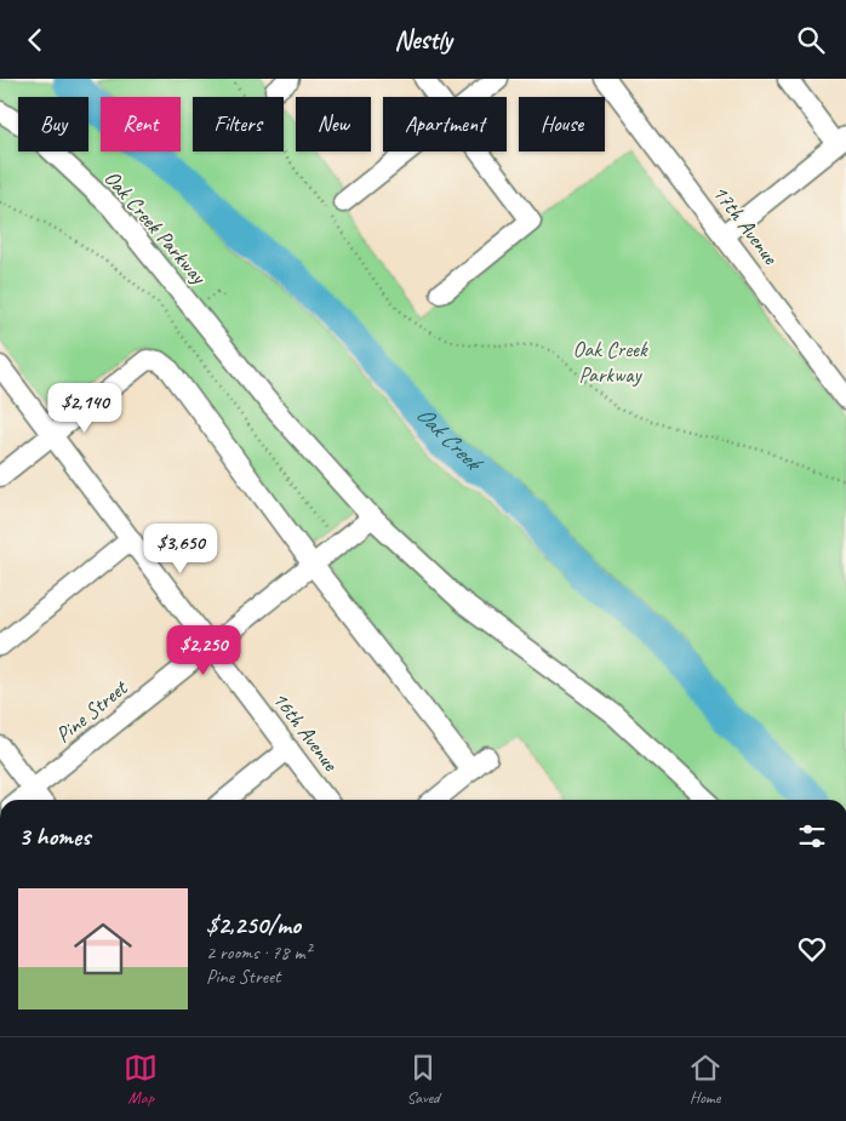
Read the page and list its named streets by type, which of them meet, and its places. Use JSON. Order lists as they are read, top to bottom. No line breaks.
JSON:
{"streets":{"street":["17th Avenue","Oak Creek Parkway","Pine Street","16th Avenue"]},"crossings":[["Oak Creek Parkway","Pine Street"],["Pine Street","16th Avenue"]],"water":["Oak Creek"],"parks":["Oak Creek Parkway"],"page":{"header":"Nestly","chip":["Buy","Rent","Filters","New","Apartment","House"],"price":["$2,140","$3,650","$2,250"],"heading":"3 homes","list":[{"name":"$2,250/mo","note":"2 rooms · 78 m² · Pine Street"}],"tabs":["Map","Saved","Home"]}}
